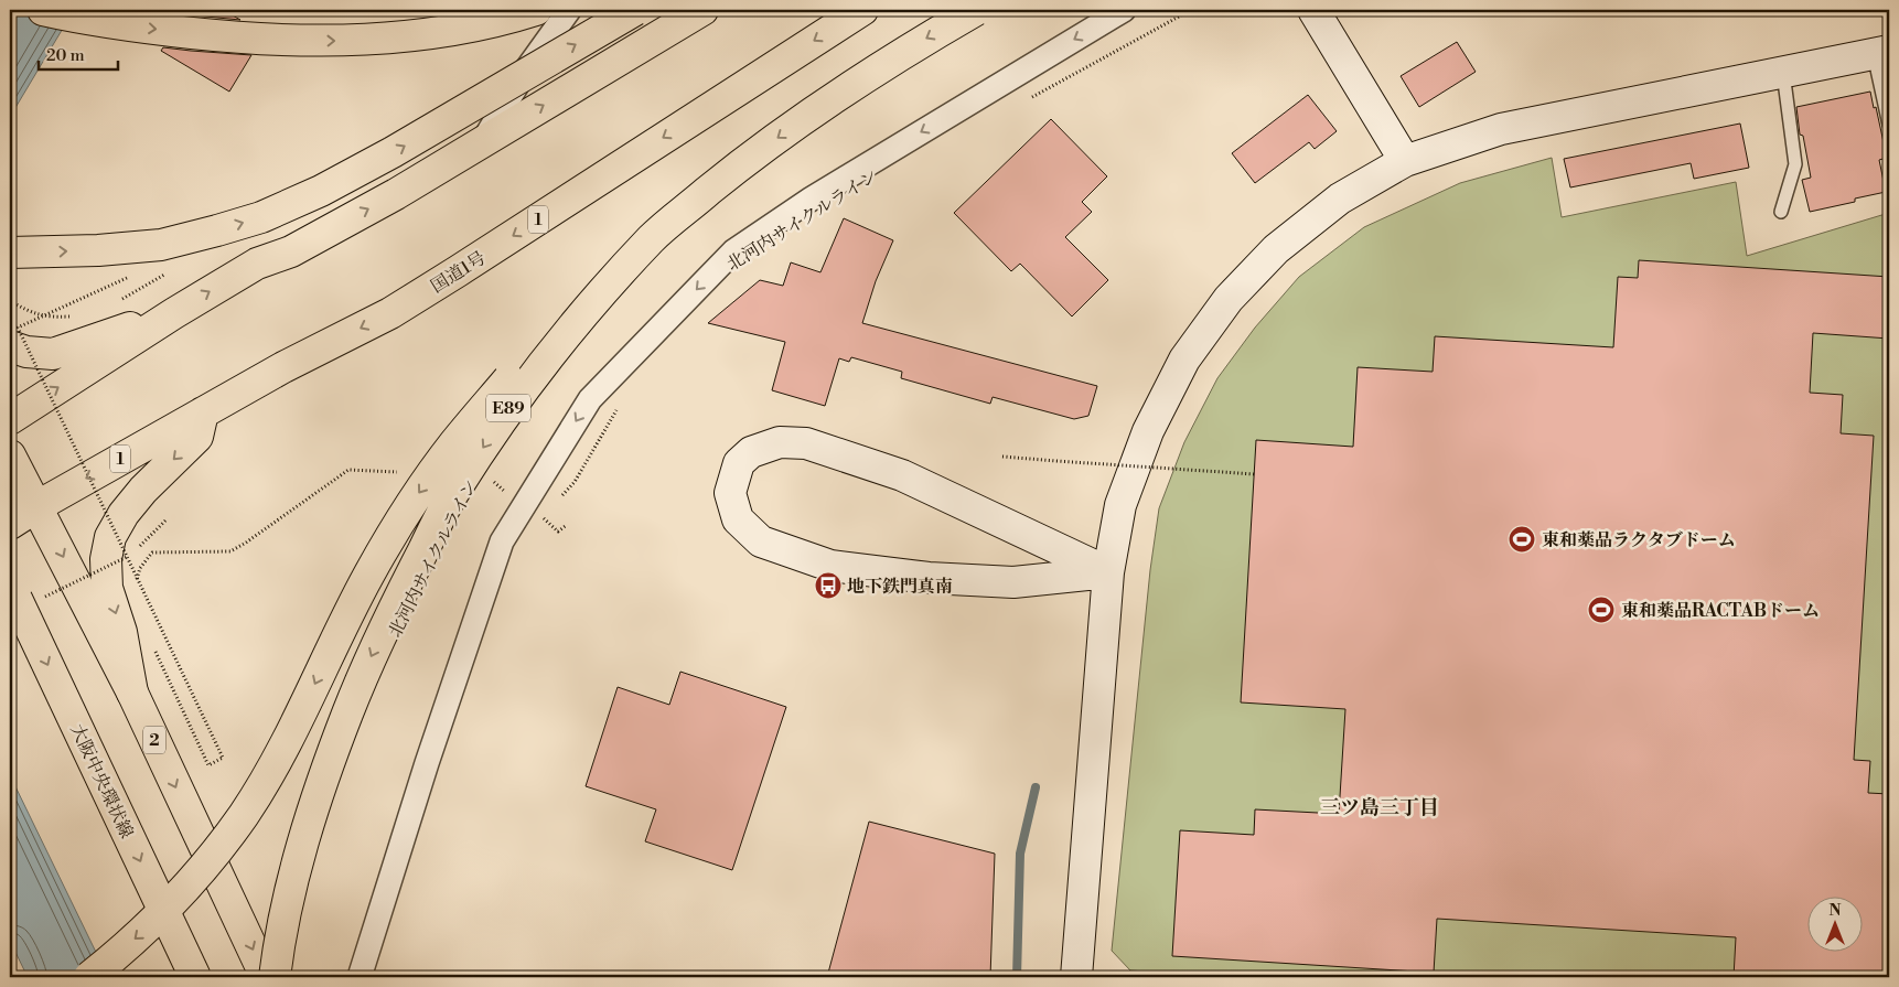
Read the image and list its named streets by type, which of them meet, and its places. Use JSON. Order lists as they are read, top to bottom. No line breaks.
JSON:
{"streets":{"main road":["1","国道1号","E89","2","大阪中央環状線"],"path":["北河内サイクルライン"]},"crossings":[["国道1号","2"]],"districts":["三ツ島三丁目"],"places":{"sports":["東和薬品ラクタブドーム","東和薬品RACTABドーム"],"bus stop":["地下鉄門真南"]},"scale_bar":"20 m","north":"top"}
